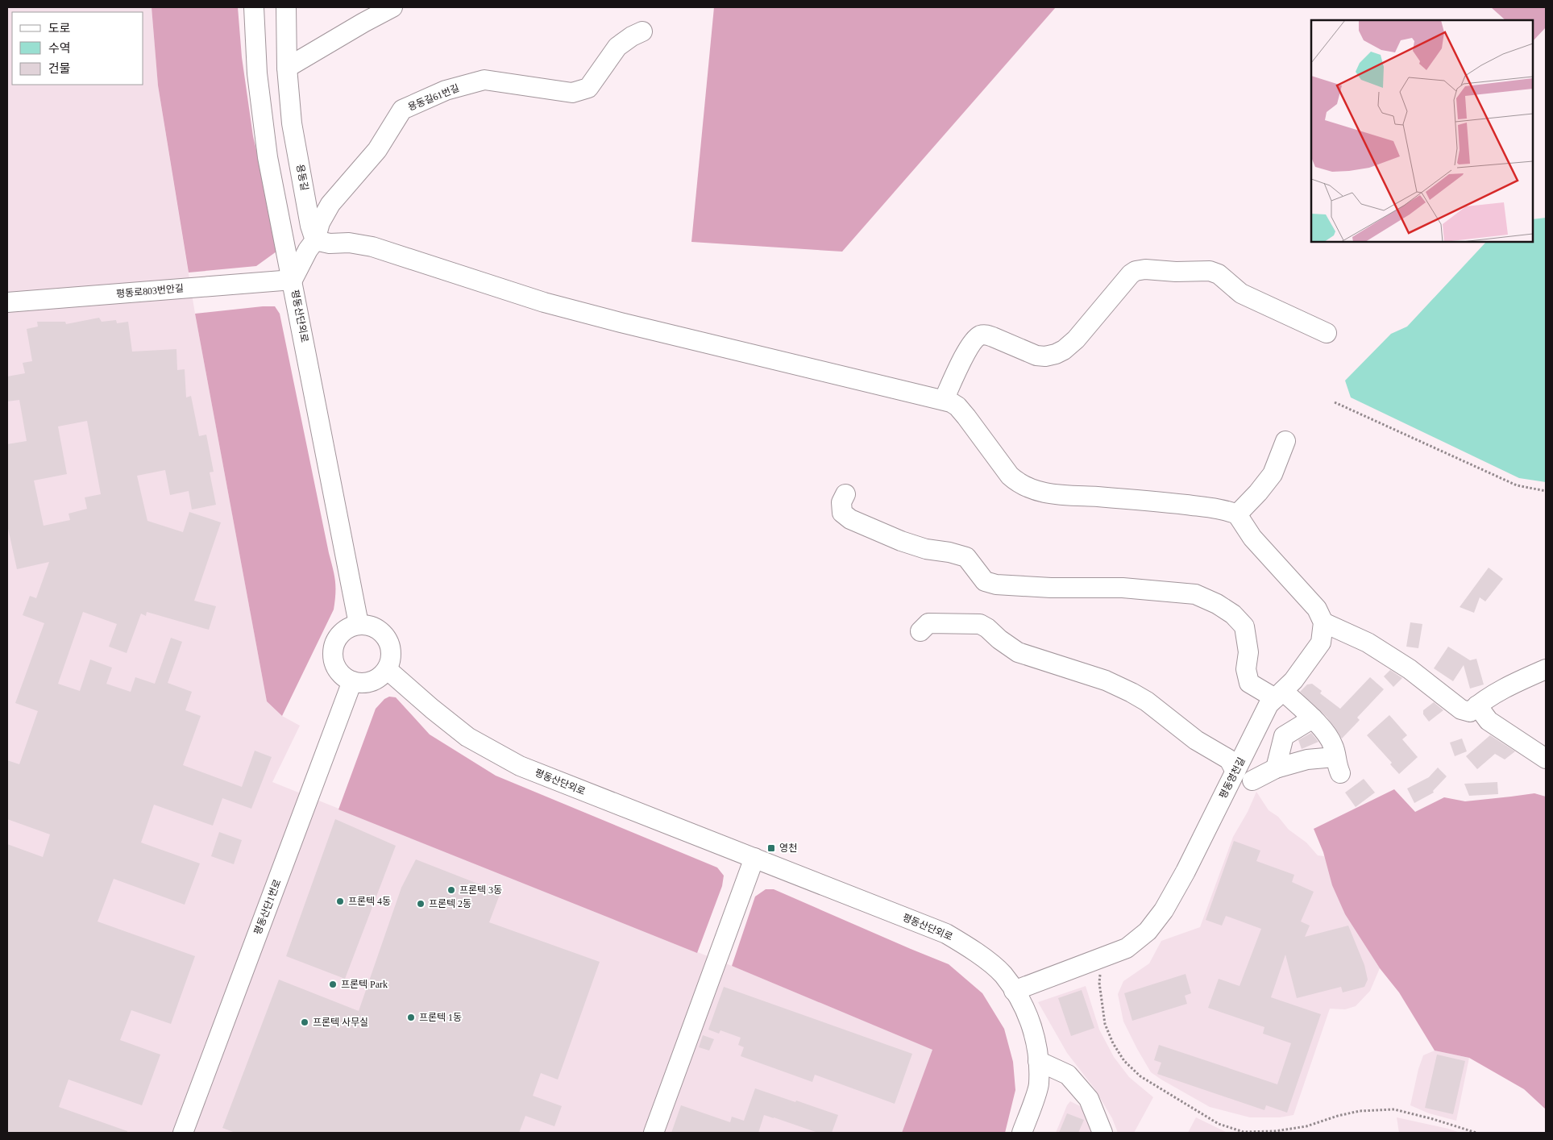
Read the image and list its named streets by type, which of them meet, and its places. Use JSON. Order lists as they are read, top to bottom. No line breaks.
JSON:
{"streets":{"street":["용동길61번길","용동길","평동로803번안길","평동산단외로","평동영천길","평동산단1번로"]},"crossings":[["용동길61번길","용동길"],["평동로803번안길","평동산단외로"],["평동산단외로","평동영천길"],["평동산단외로","평동산단1번로"]],"places":{"transit":["영천"],"other":["프론텍 3동","프론텍 4동","프론텍 2동","프론텍 Park","프론텍 1동","프론텍 사무실"]},"legend":["도로","수역","건물"]}
